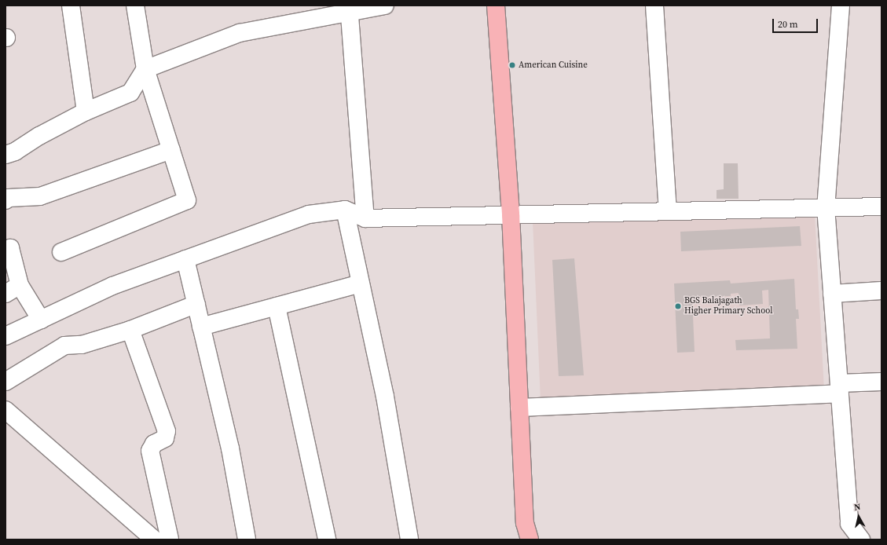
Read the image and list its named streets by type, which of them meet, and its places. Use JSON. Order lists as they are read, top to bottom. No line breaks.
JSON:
{"places":["American Cuisine","BGS Balajagath Higher Primary School"],"scale_bar":"20 m","north":"top"}
